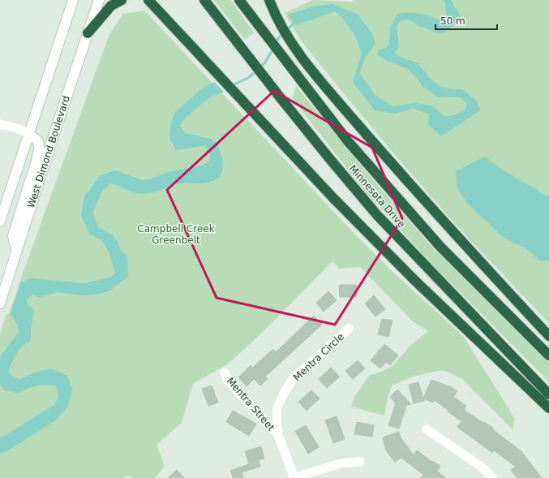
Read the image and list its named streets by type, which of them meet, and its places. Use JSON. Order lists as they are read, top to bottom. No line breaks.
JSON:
{"streets":{"highway":["Minnesota Drive"],"main road":["West Dimond Boulevard"],"street":["Mentra Circle","Mentra Street"]},"crossings":[["Mentra Circle","Mentra Street"]],"parks":["Campbell Creek Greenbelt"],"scale_bar":"50 m"}
